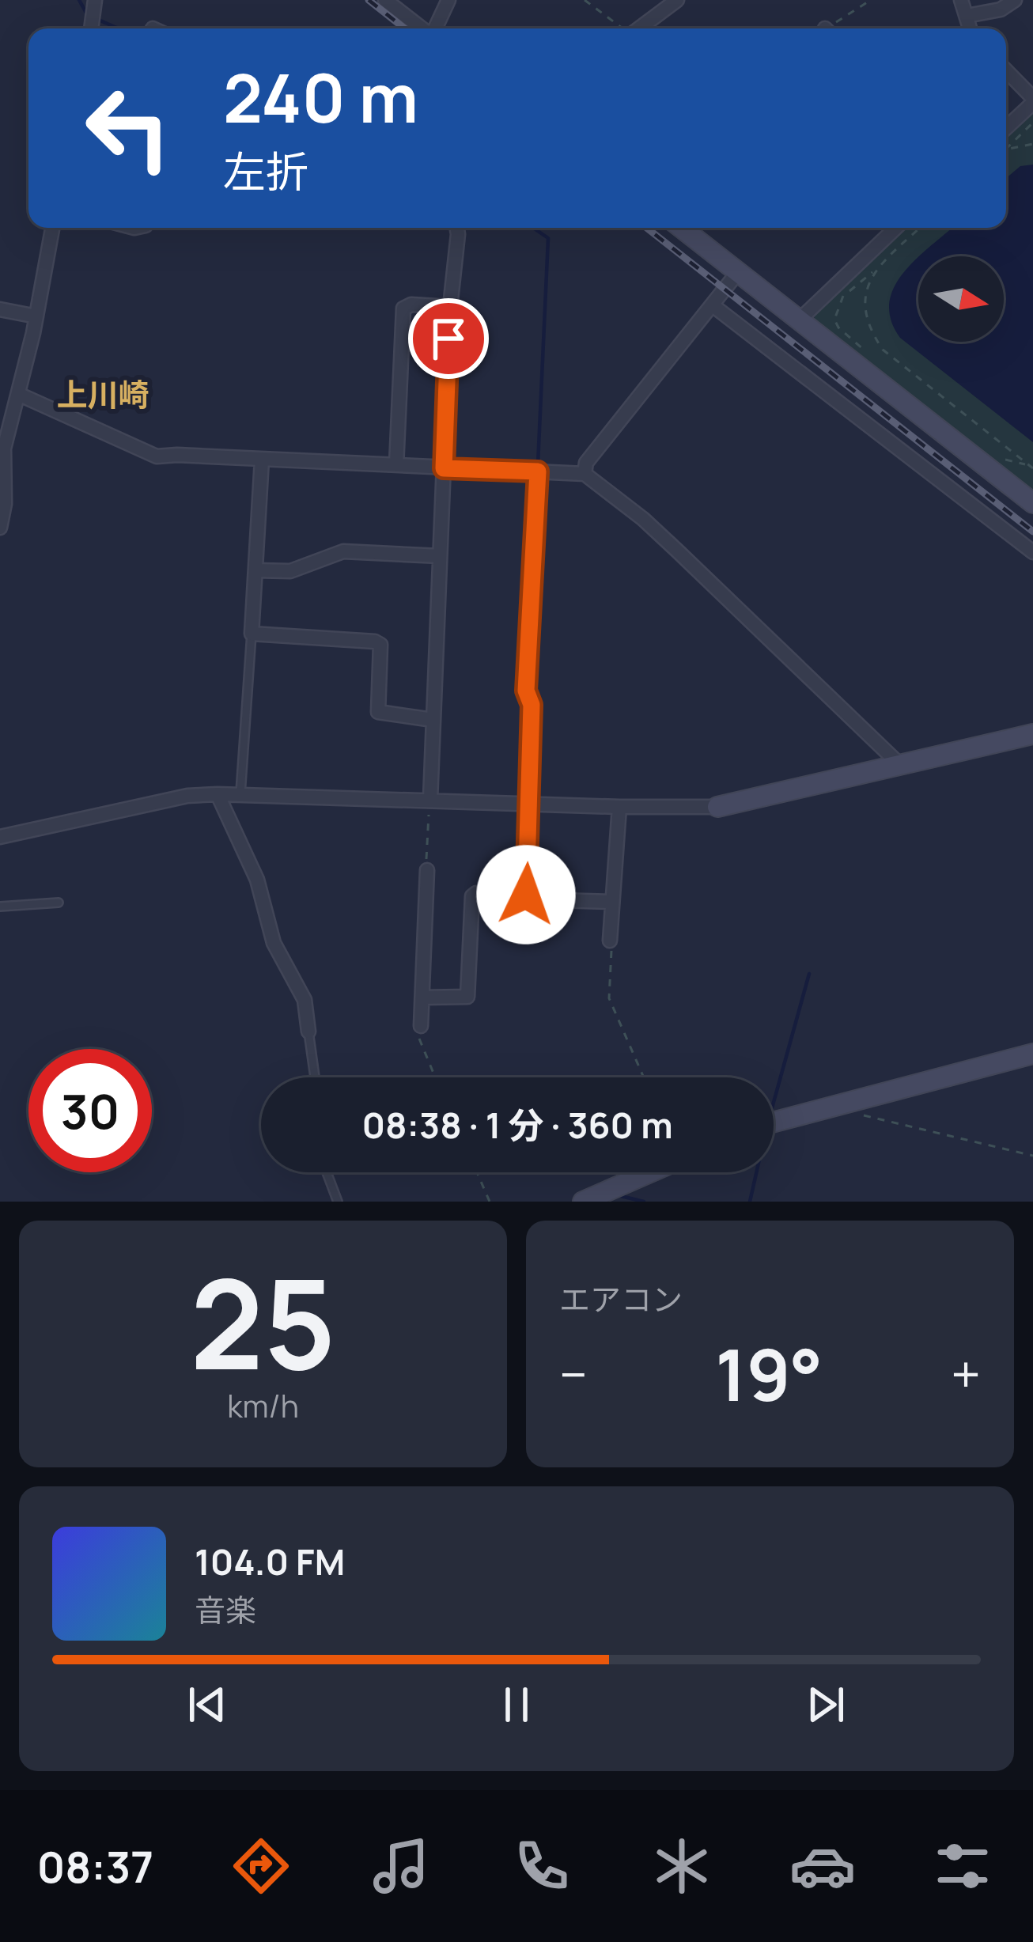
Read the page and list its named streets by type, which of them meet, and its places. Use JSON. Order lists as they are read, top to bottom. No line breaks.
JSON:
{"districts":["上川崎"],"north":"right","page":{"turn":["240 m","左折"],"limit":"30","trip":"08:38 · 1 分 · 360 m","tile":[["25","km/h"],"エアコン"],"heat":["−","19°","+"],"song":["104.0 FM","音楽"],"tabs":"08:37"}}
